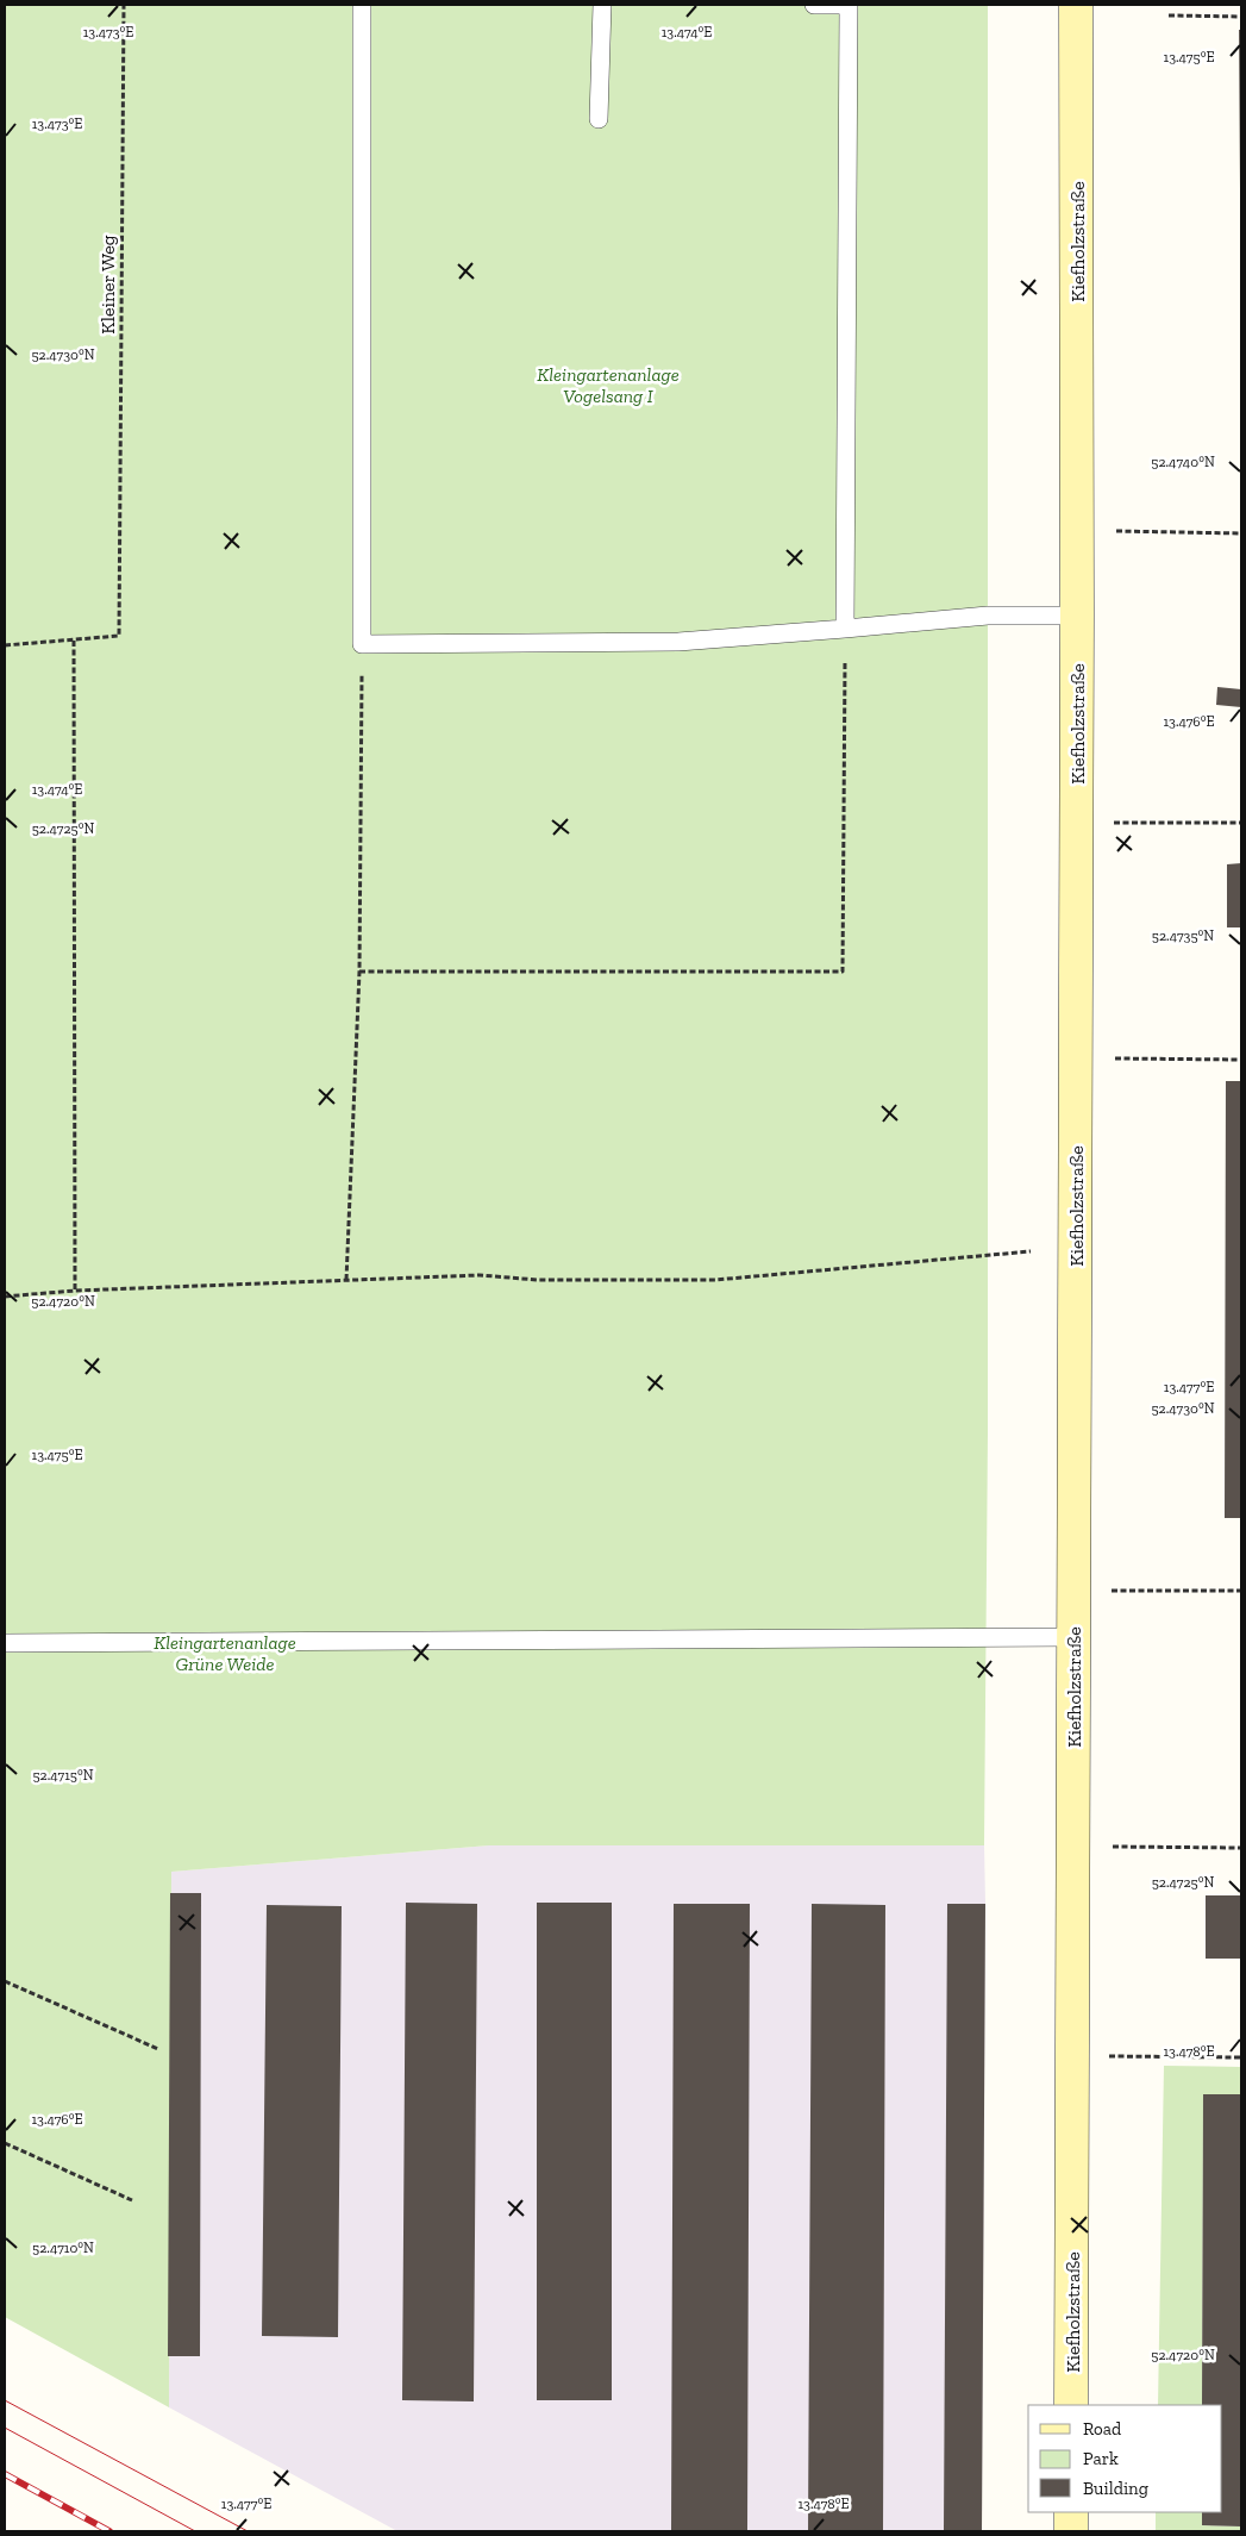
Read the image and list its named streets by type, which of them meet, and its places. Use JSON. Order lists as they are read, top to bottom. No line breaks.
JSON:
{"streets":{"street":["Kiefholzstraße"],"path":["Kleiner Weg"]},"parks":["Kleingartenanlage Vogelsang I","Kleingartenanlage Grüne Weide"],"legend":["Road","Park","Building"],"coordinates":["13.473°E","13.474°E","13.475°E","52.4730°N","52.4740°N","13.476°E","52.4725°N","52.4735°N","52.4720°N","13.477°E","52.4715°N","13.478°E","52.4710°N"]}
